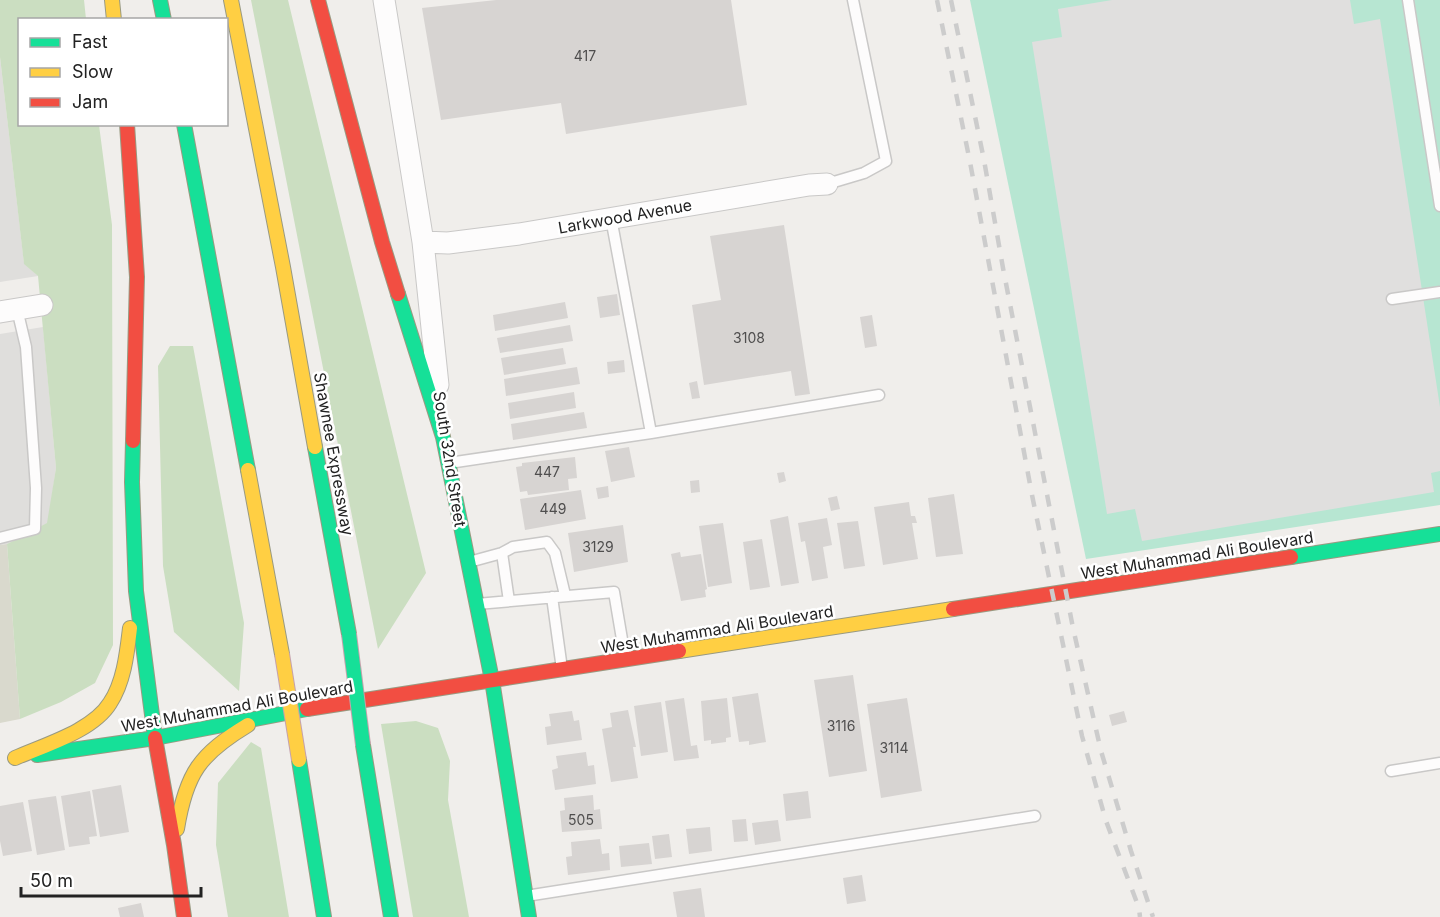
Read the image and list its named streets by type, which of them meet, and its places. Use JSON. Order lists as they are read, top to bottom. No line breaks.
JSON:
{"streets":{"main road":["Shawnee Expressway","South 32nd Street","West Muhammad Ali Boulevard"],"street":["Larkwood Avenue"]},"crossings":[["Larkwood Avenue","South 32nd Street"],["South 32nd Street","West Muhammad Ali Boulevard"]],"house_numbers":["417","3108","447","449","3129","3116","3114","505"],"legend":["Fast","Slow","Jam"],"scale_bar":"50 m"}
